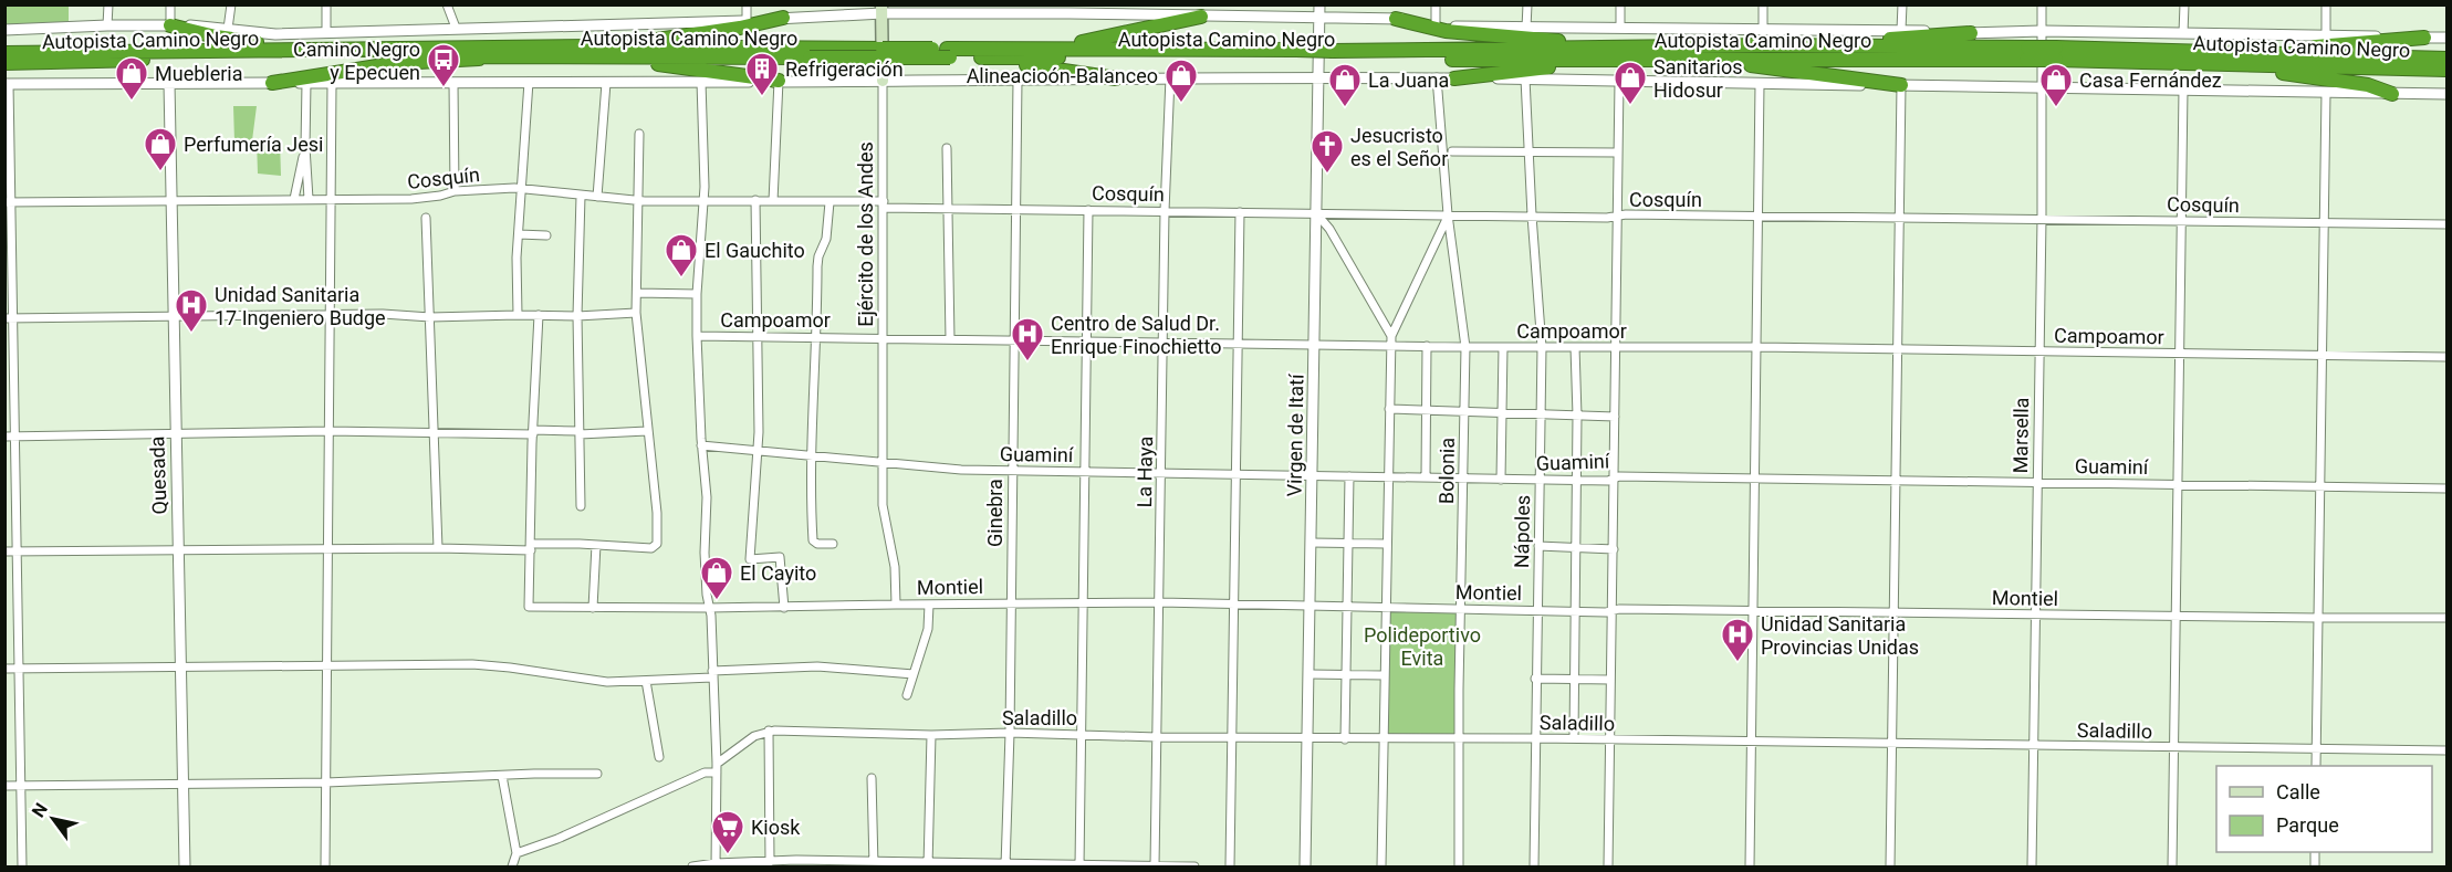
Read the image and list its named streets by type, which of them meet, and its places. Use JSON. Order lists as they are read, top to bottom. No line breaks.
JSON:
{"streets":{"highway":["Autopista Camino Negro"],"main road":["Ejército de los Andes"],"street":["Cosquín","Campoamor","Virgen de Itatí","Marsella","Guaminí","Bolonia","La Haya","Quesada","Ginebra","Nápoles","Montiel","Saladillo"]},"crossings":[["Cosquín","Ejército de los Andes"],["Cosquín","Virgen de Itatí"],["Cosquín","Marsella"],["Cosquín","Bolonia"],["Cosquín","La Haya"],["Cosquín","Quesada"],["Cosquín","Ginebra"],["Cosquín","Nápoles"],["Ejército de los Andes","Campoamor"],["Ejército de los Andes","Guaminí"],["Ejército de los Andes","Montiel"],["Campoamor","Virgen de Itatí"],["Campoamor","Marsella"],["Campoamor","Bolonia"],["Campoamor","La Haya"],["Campoamor","Ginebra"],["Campoamor","Nápoles"],["Virgen de Itatí","Guaminí"],["Virgen de Itatí","Montiel"],["Virgen de Itatí","Saladillo"],["Marsella","Guaminí"],["Marsella","Montiel"],["Marsella","Saladillo"],["Guaminí","Bolonia"],["Guaminí","La Haya"],["Guaminí","Ginebra"],["Guaminí","Nápoles"],["Bolonia","Montiel"],["Bolonia","Saladillo"],["La Haya","Montiel"],["La Haya","Saladillo"],["Ginebra","Montiel"],["Ginebra","Saladillo"],["Nápoles","Montiel"],["Nápoles","Saladillo"]],"parks":["Polideportivo Evita"],"places":{"bus stop":["Camino Negro y Epecuen"],"building":["Refrigeración"],"shop":["Muebleria","Alineacioón-Balanceo","Sanitarios Hidosur","La Juana","Casa Fernández","Perfumería Jesi","El Gauchito","El Cayito"],"church":["Jesucristo es el Señor"],"hospital":["Unidad Sanitaria 17 Ingeniero Budge","Centro de Salud Dr. Enrique Finochietto","Unidad Sanitaria Provincias Unidas"],"supermarket":["Kiosk"]},"legend":["Calle","Parque"],"north":"top left"}
